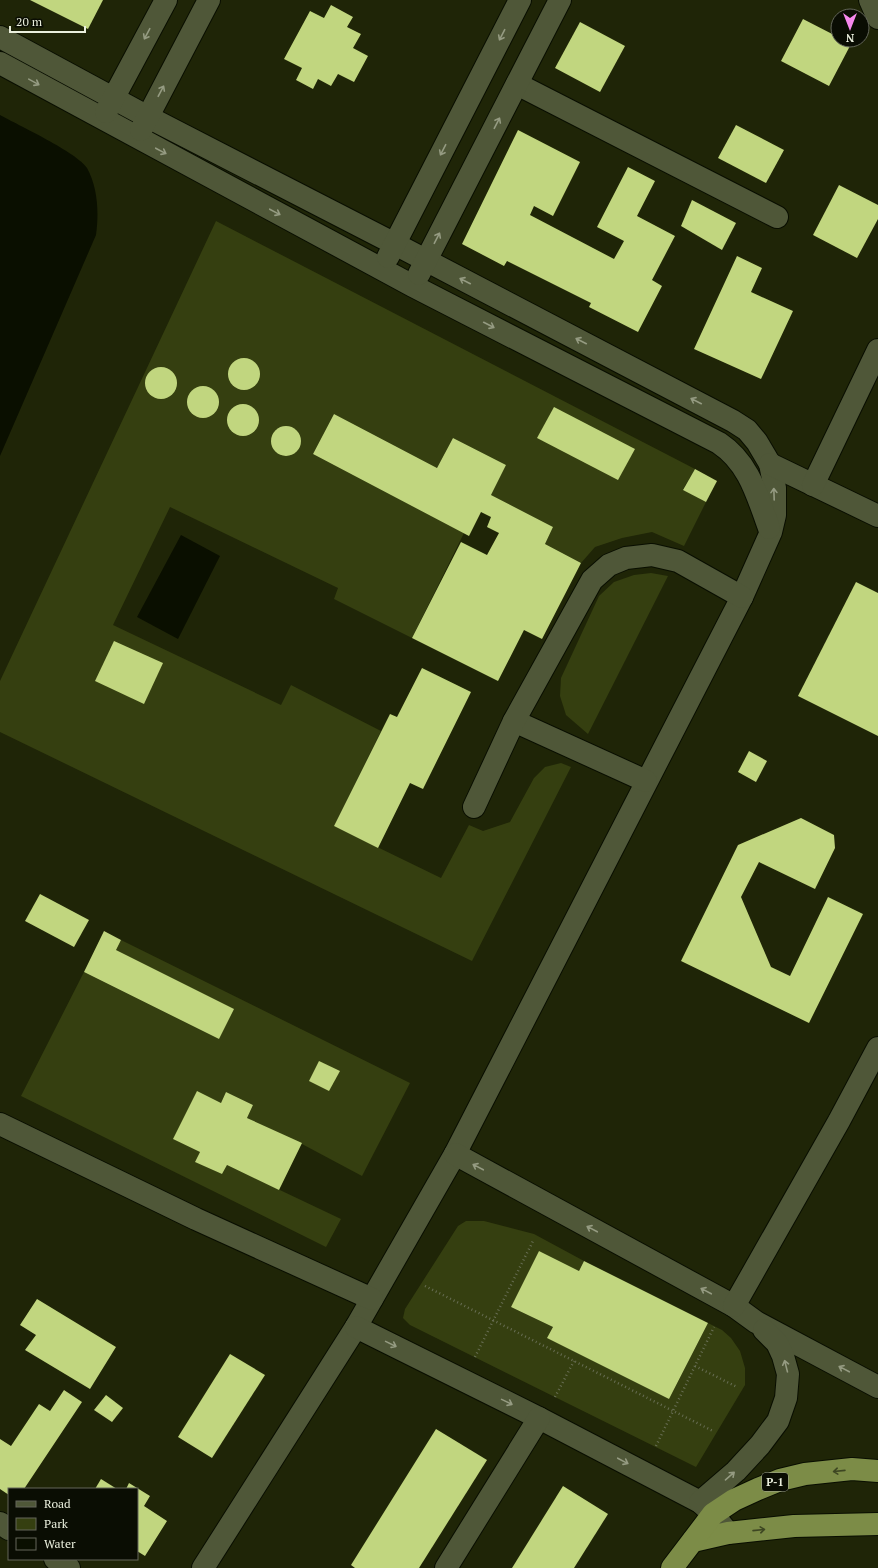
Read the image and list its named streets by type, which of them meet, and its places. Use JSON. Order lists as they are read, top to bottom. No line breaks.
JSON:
{"streets":{"highway":["P-1"]},"legend":["Road","Park","Water"],"scale_bar":"20 m","north":"bottom"}
